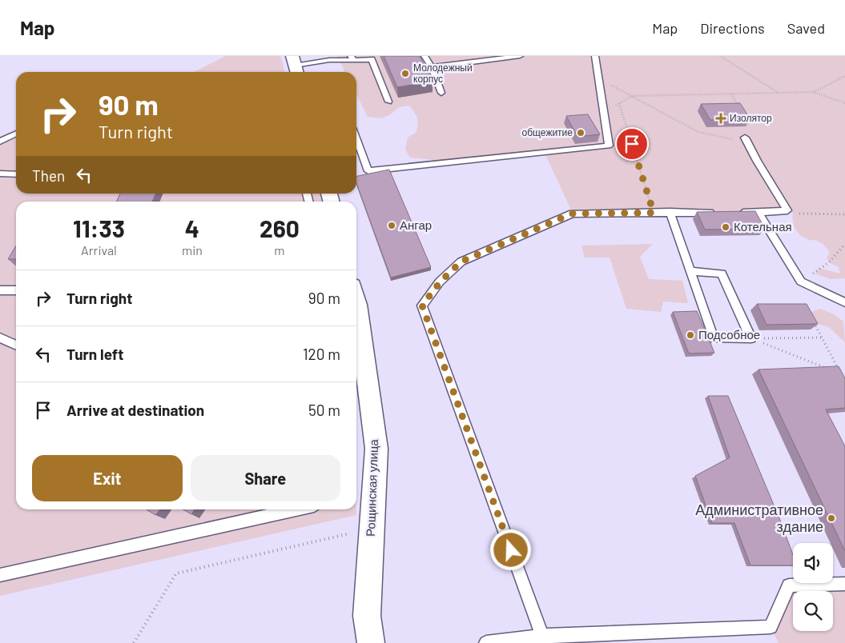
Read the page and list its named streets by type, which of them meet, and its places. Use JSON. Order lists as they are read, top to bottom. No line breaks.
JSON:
{"streets":{"street":["Рощинская улица"]},"places":{"other":["Молодежный корпус","общежитие","Ангар","Котельная","Подсобное","Административное здание"],"health":["Изолятор"]},"page":{"header":"Map","nav":["Map","Directions","Saved"],"turn":["90 m","Turn right"],"then":"Then","eta":["11:33","Arrival","4","min","260","m"],"list":[{"name":"Turn right","value":"90 m"},{"name":"Turn left","value":"120 m"},{"name":"Arrive at destination","value":"50 m"}],"buttons":["Exit","Share"]}}
